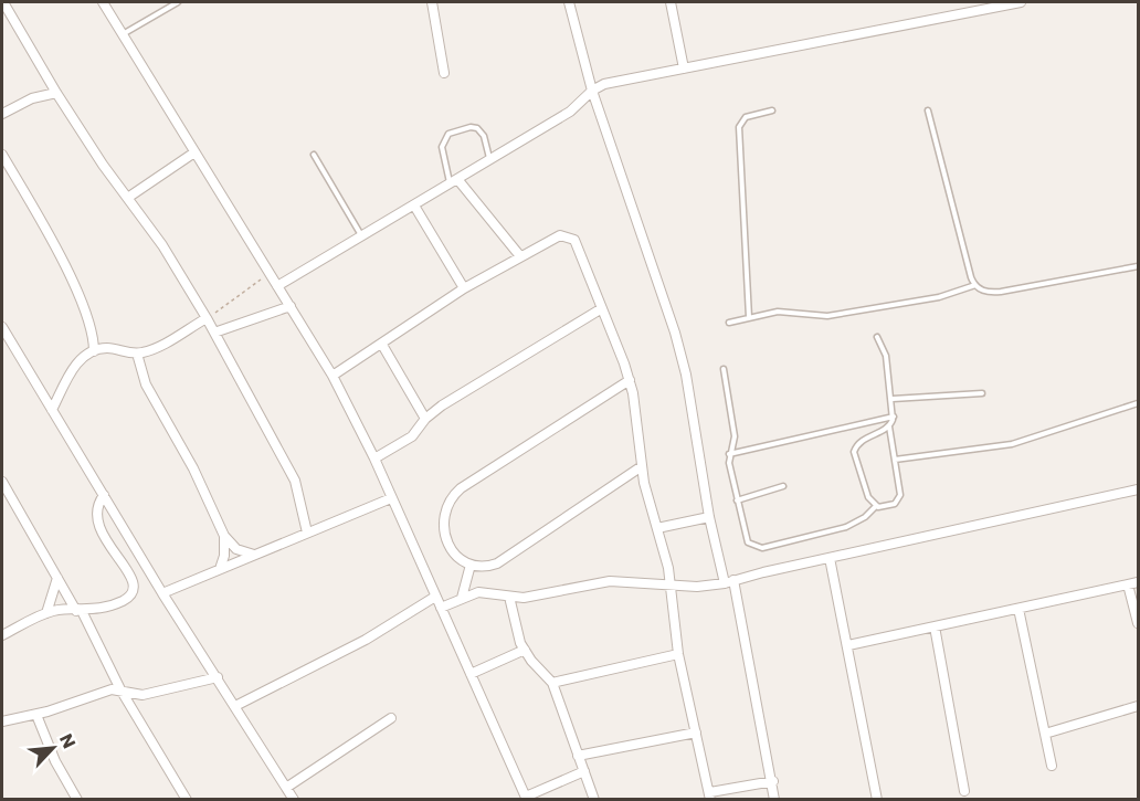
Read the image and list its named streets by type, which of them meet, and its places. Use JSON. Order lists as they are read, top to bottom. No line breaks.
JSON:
{"north":"top right"}
